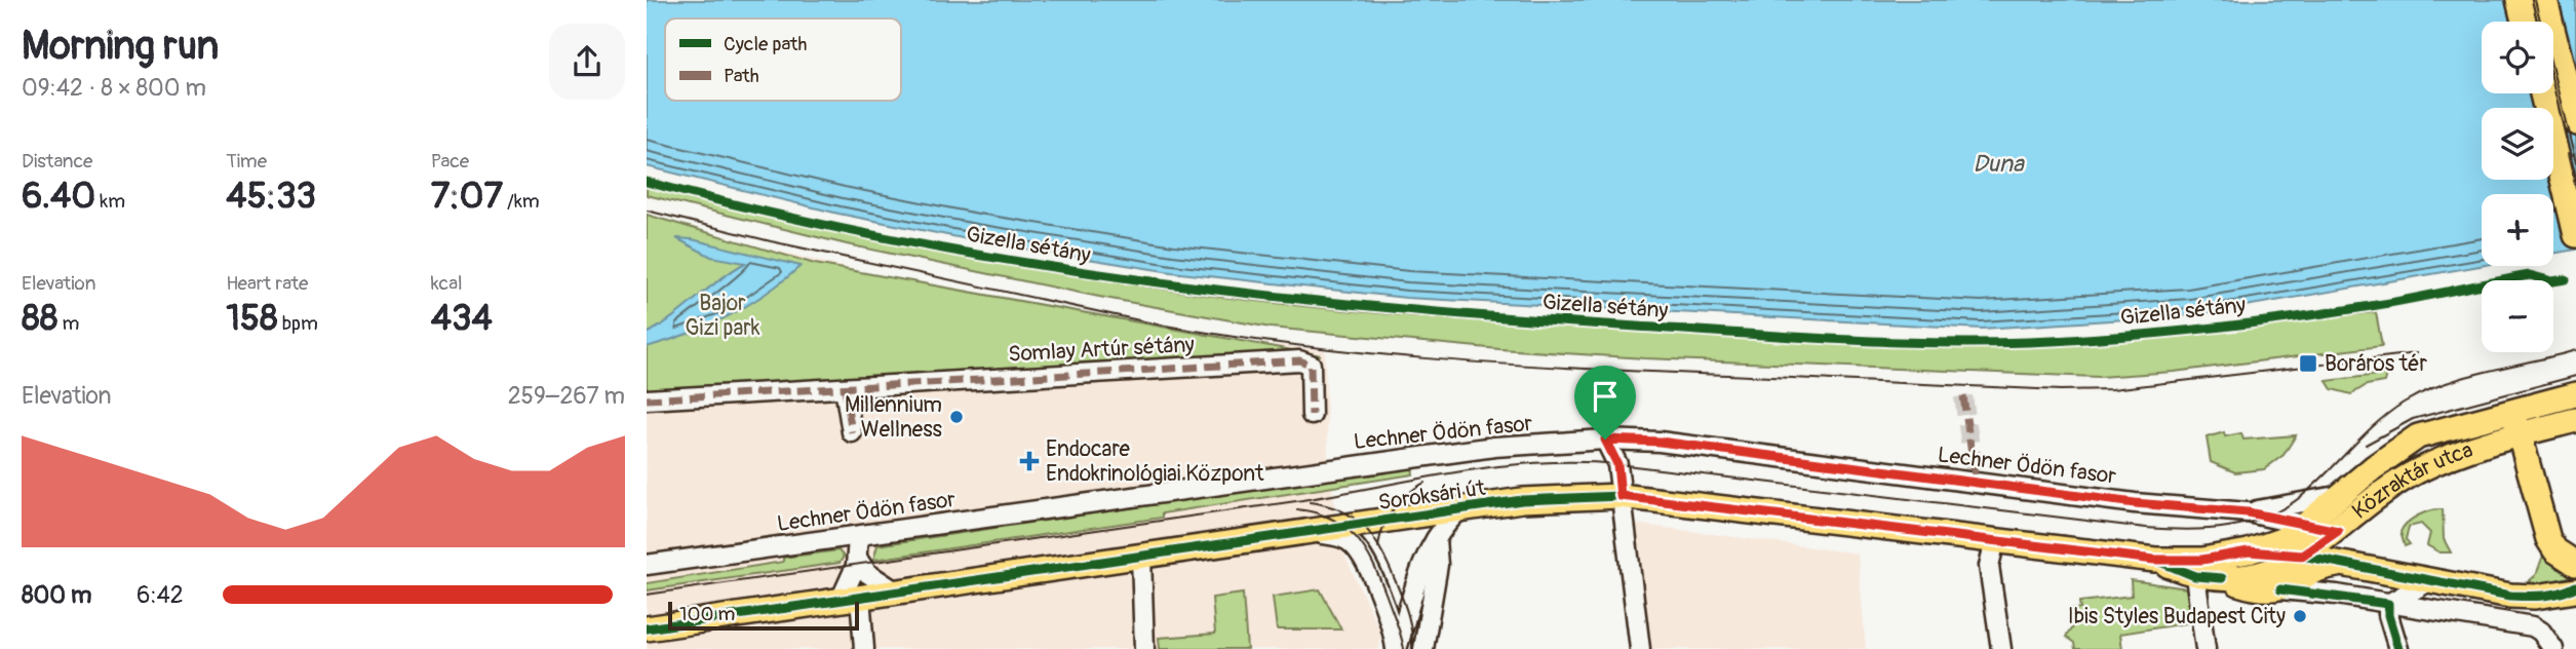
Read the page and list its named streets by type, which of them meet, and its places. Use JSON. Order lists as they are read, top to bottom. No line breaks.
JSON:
{"streets":{"main road":["Közraktár utca","Soroksári út"],"street":["Somlay Artúr sétány","Lechner Ödön fasor"],"cycle path":["Gizella sétány"]},"crossings":[["Lechner Ödön fasor","Közraktár utca"],["Közraktár utca","Soroksári út"]],"water":["Duna"],"parks":["Bajor Gizi park"],"places":{"transit":["Boráros tér"],"other":["Millennium Wellness","Ibis Styles Budapest City"],"health":["Endocare Endokrinológiai Központ"]},"legend":["Cycle path","Path"],"scale_bar":"100 m","page":{"heading":["Morning run","09:42 · 8 × 800 m"],"map_buttons":["+","−"],"stats":[["Distance","6.40 km"],["Time","45:33"],["Pace","7:07 /km"],["Elevation","88 m"],["Heart rate","158 bpm"],["kcal","434"]],"chart":["Elevation","259–267 m"],"list":[{"name":"800 m","note":"6:42"}],"scale":"100 m"}}
